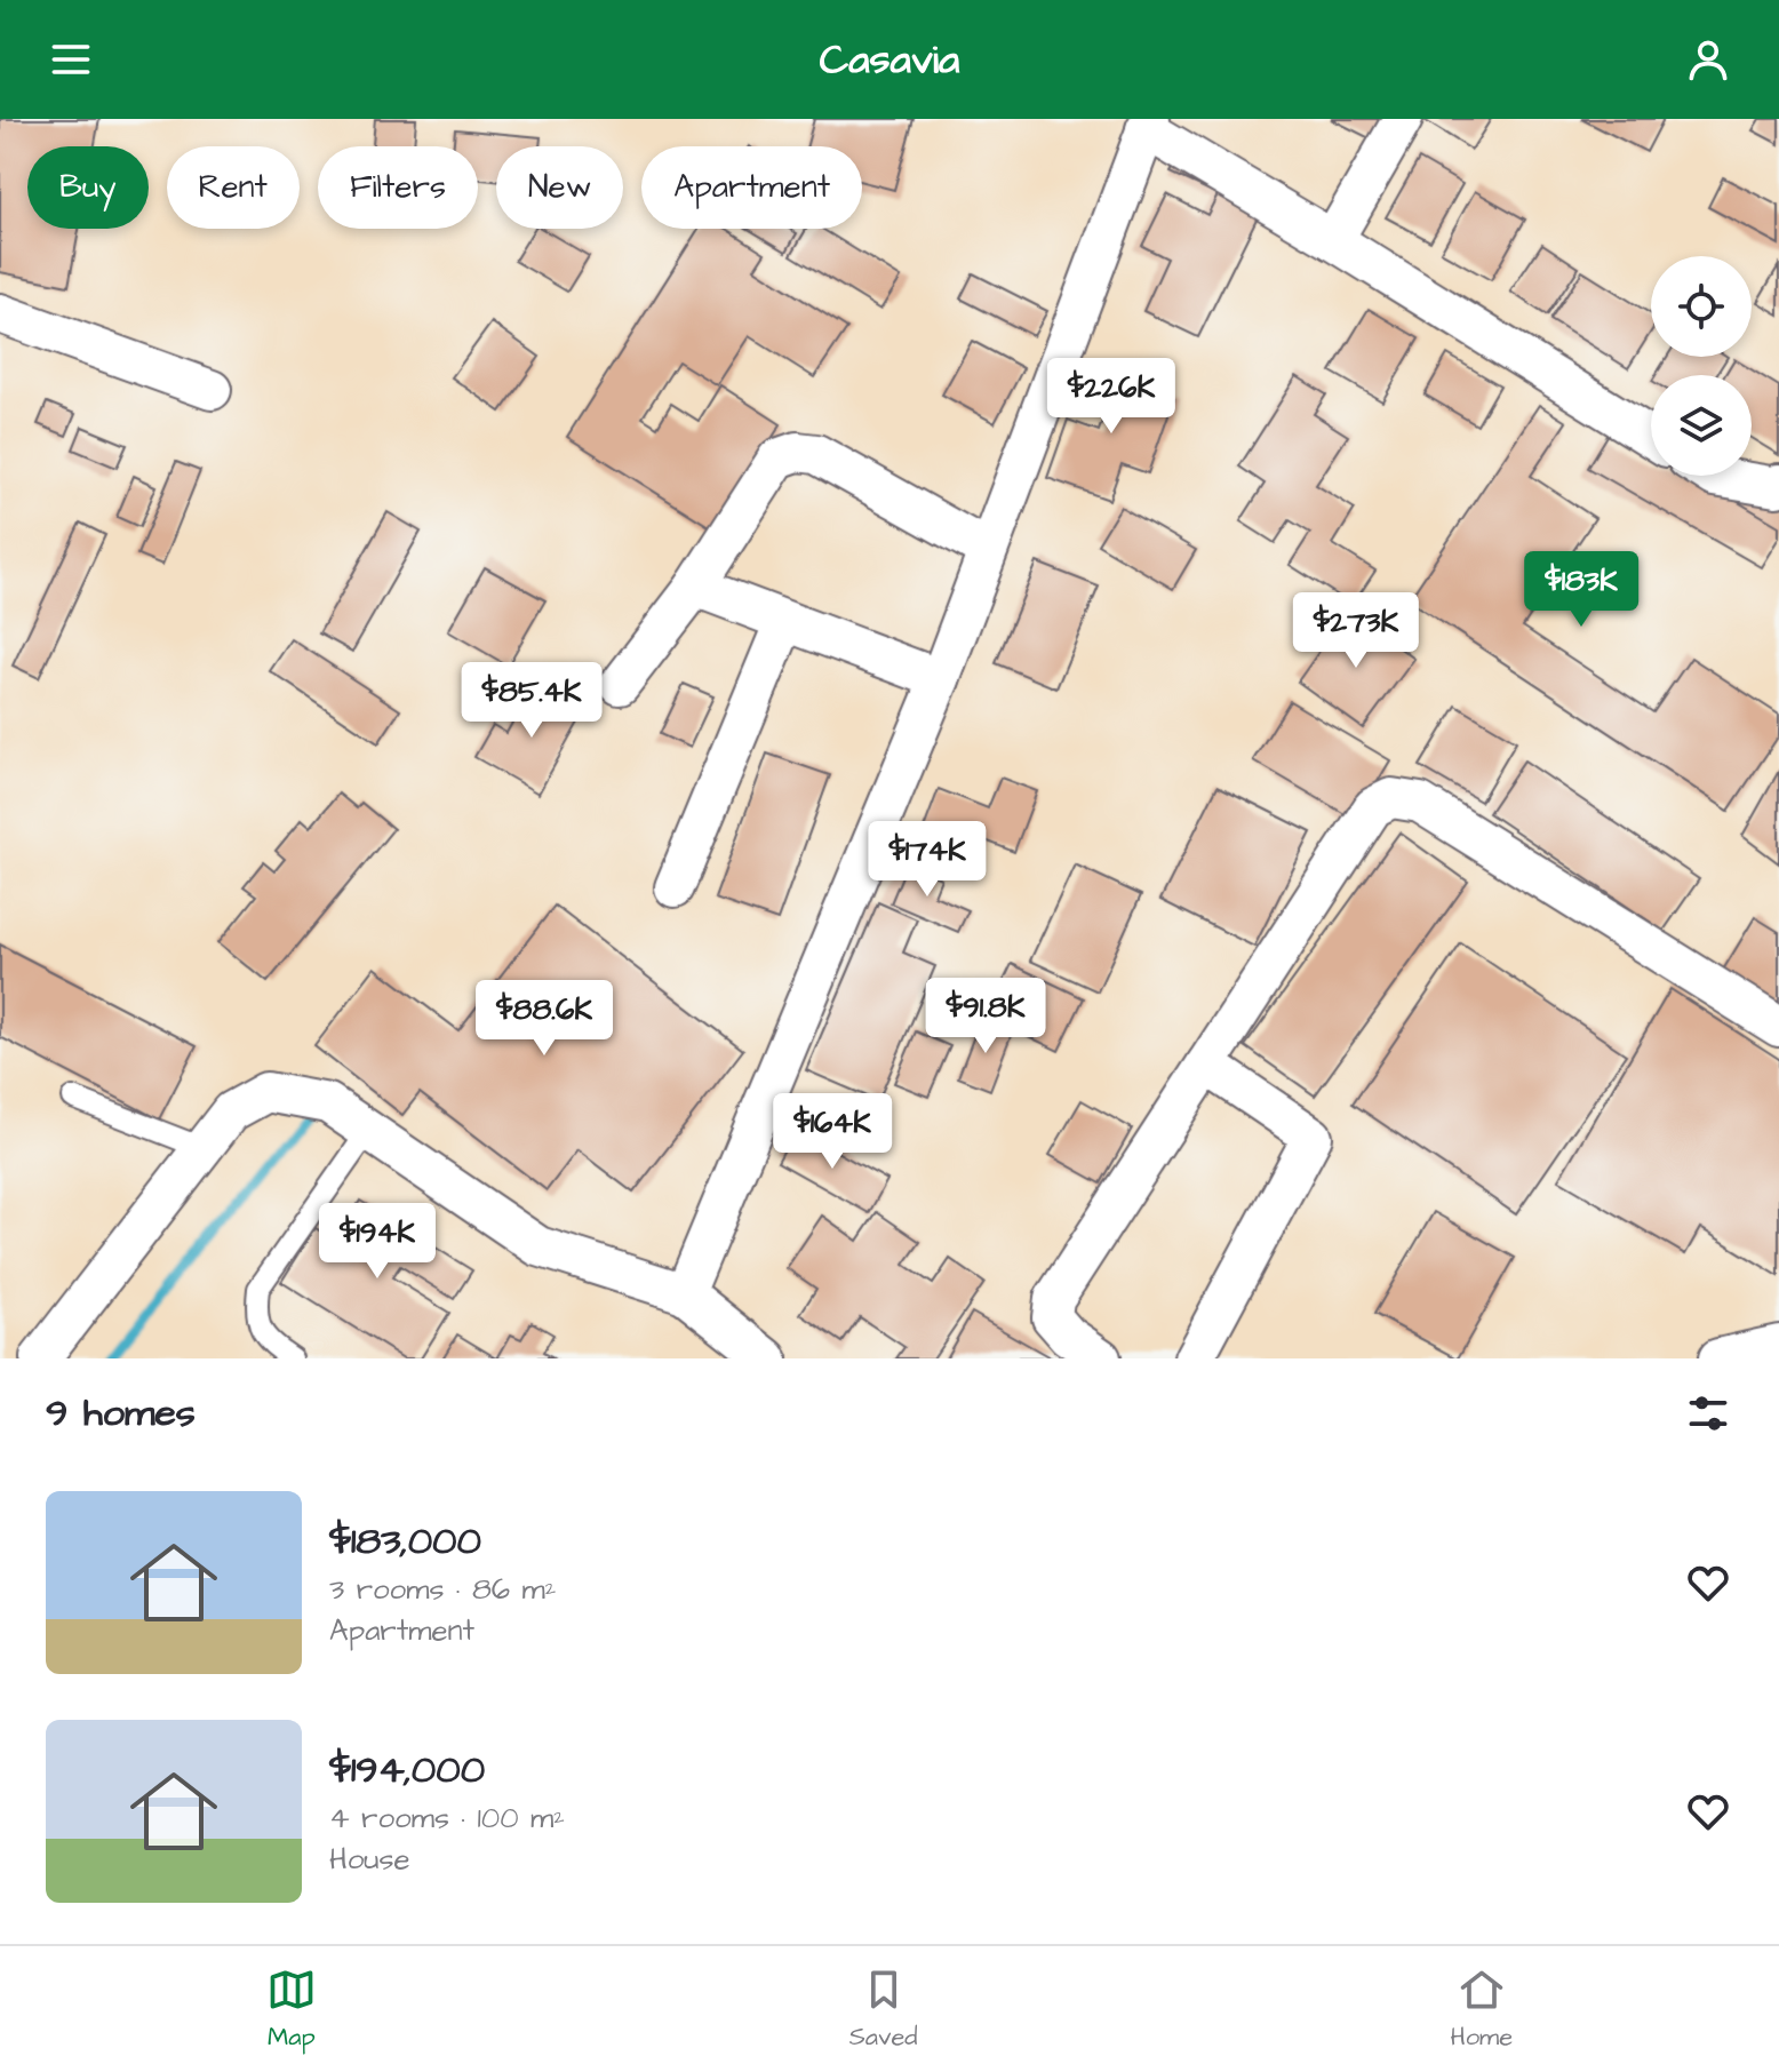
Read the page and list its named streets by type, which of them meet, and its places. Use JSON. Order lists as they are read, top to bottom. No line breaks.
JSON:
{"page":{"header":"Casavia","chip":["Buy","Rent","Filters","New","Apartment"],"price":["$226K","$183K","$273K","$85.4K","$174K","$91.8K","$88.6K","$164K","$194K"],"heading":"9 homes","list":[{"name":"$183,000","note":"3 rooms · 86 m² · Apartment"},{"name":"$194,000","note":"4 rooms · 100 m² · House"}],"tabs":["Map","Saved","Home"]}}
